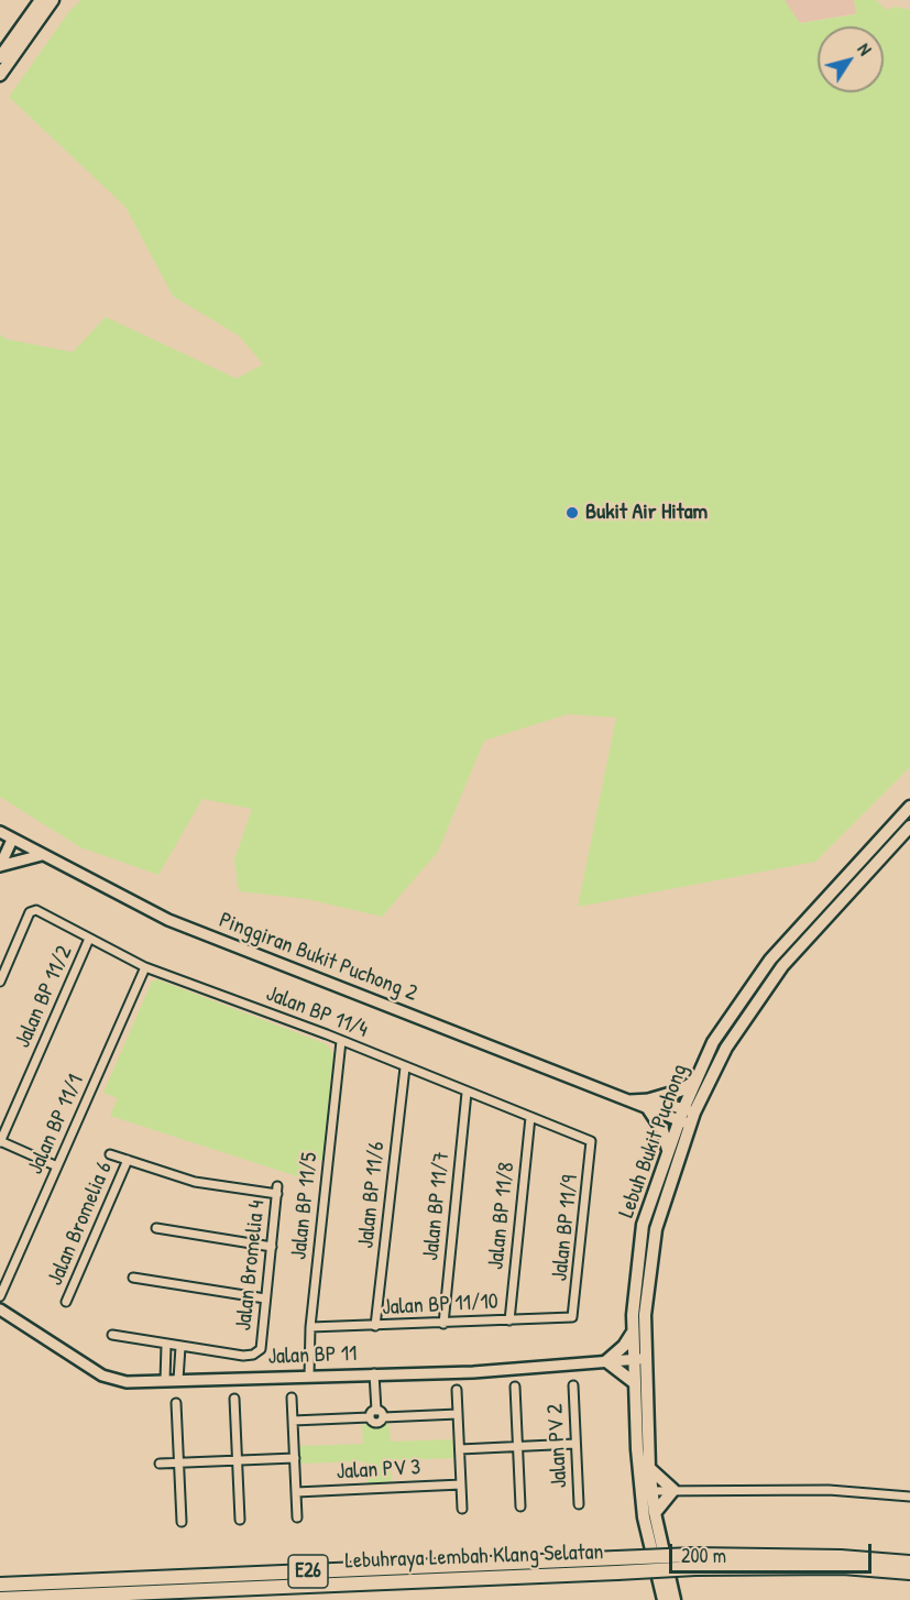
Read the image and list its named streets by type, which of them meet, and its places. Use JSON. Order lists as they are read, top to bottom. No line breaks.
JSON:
{"streets":{"highway":["Lebuhraya Lembah Klang Selatan","E26"],"main road":["Lebuh Bukit Puchong"],"street":["Pinggiran Bukit Puchong 2","Jalan BP 11/2","Jalan BP 11/4","Jalan BP 11/1","Jalan BP 11/6","Jalan BP 11/5","Jalan BP 11/7","Jalan BP 11/8","Jalan Bromelia 6","Jalan BP 11/9","Jalan Bromelia 4","Jalan BP 11/10","Jalan BP 11","Jalan PV 2","Jalan PV 3"]},"crossings":[["Pinggiran Bukit Puchong 2","Lebuh Bukit Puchong"],["Jalan BP 11/2","Jalan BP 11/4"],["Jalan BP 11/4","Jalan BP 11/1"],["Jalan BP 11/4","Jalan BP 11/6"],["Jalan BP 11/4","Jalan BP 11/5"],["Jalan BP 11/4","Jalan BP 11/7"],["Jalan BP 11/4","Jalan BP 11/8"],["Jalan BP 11/4","Jalan BP 11/9"],["Lebuh Bukit Puchong","Jalan BP 11"],["Jalan BP 11/6","Jalan BP 11/10"],["Jalan BP 11/5","Jalan BP 11/10"],["Jalan BP 11/5","Jalan BP 11"],["Jalan BP 11/7","Jalan BP 11/10"],["Jalan BP 11/8","Jalan BP 11/10"],["Jalan Bromelia 6","Jalan Bromelia 4"],["Jalan BP 11/9","Jalan BP 11/10"]],"places":["Bukit Air Hitam"],"scale_bar":"200 m","north":"top right"}
